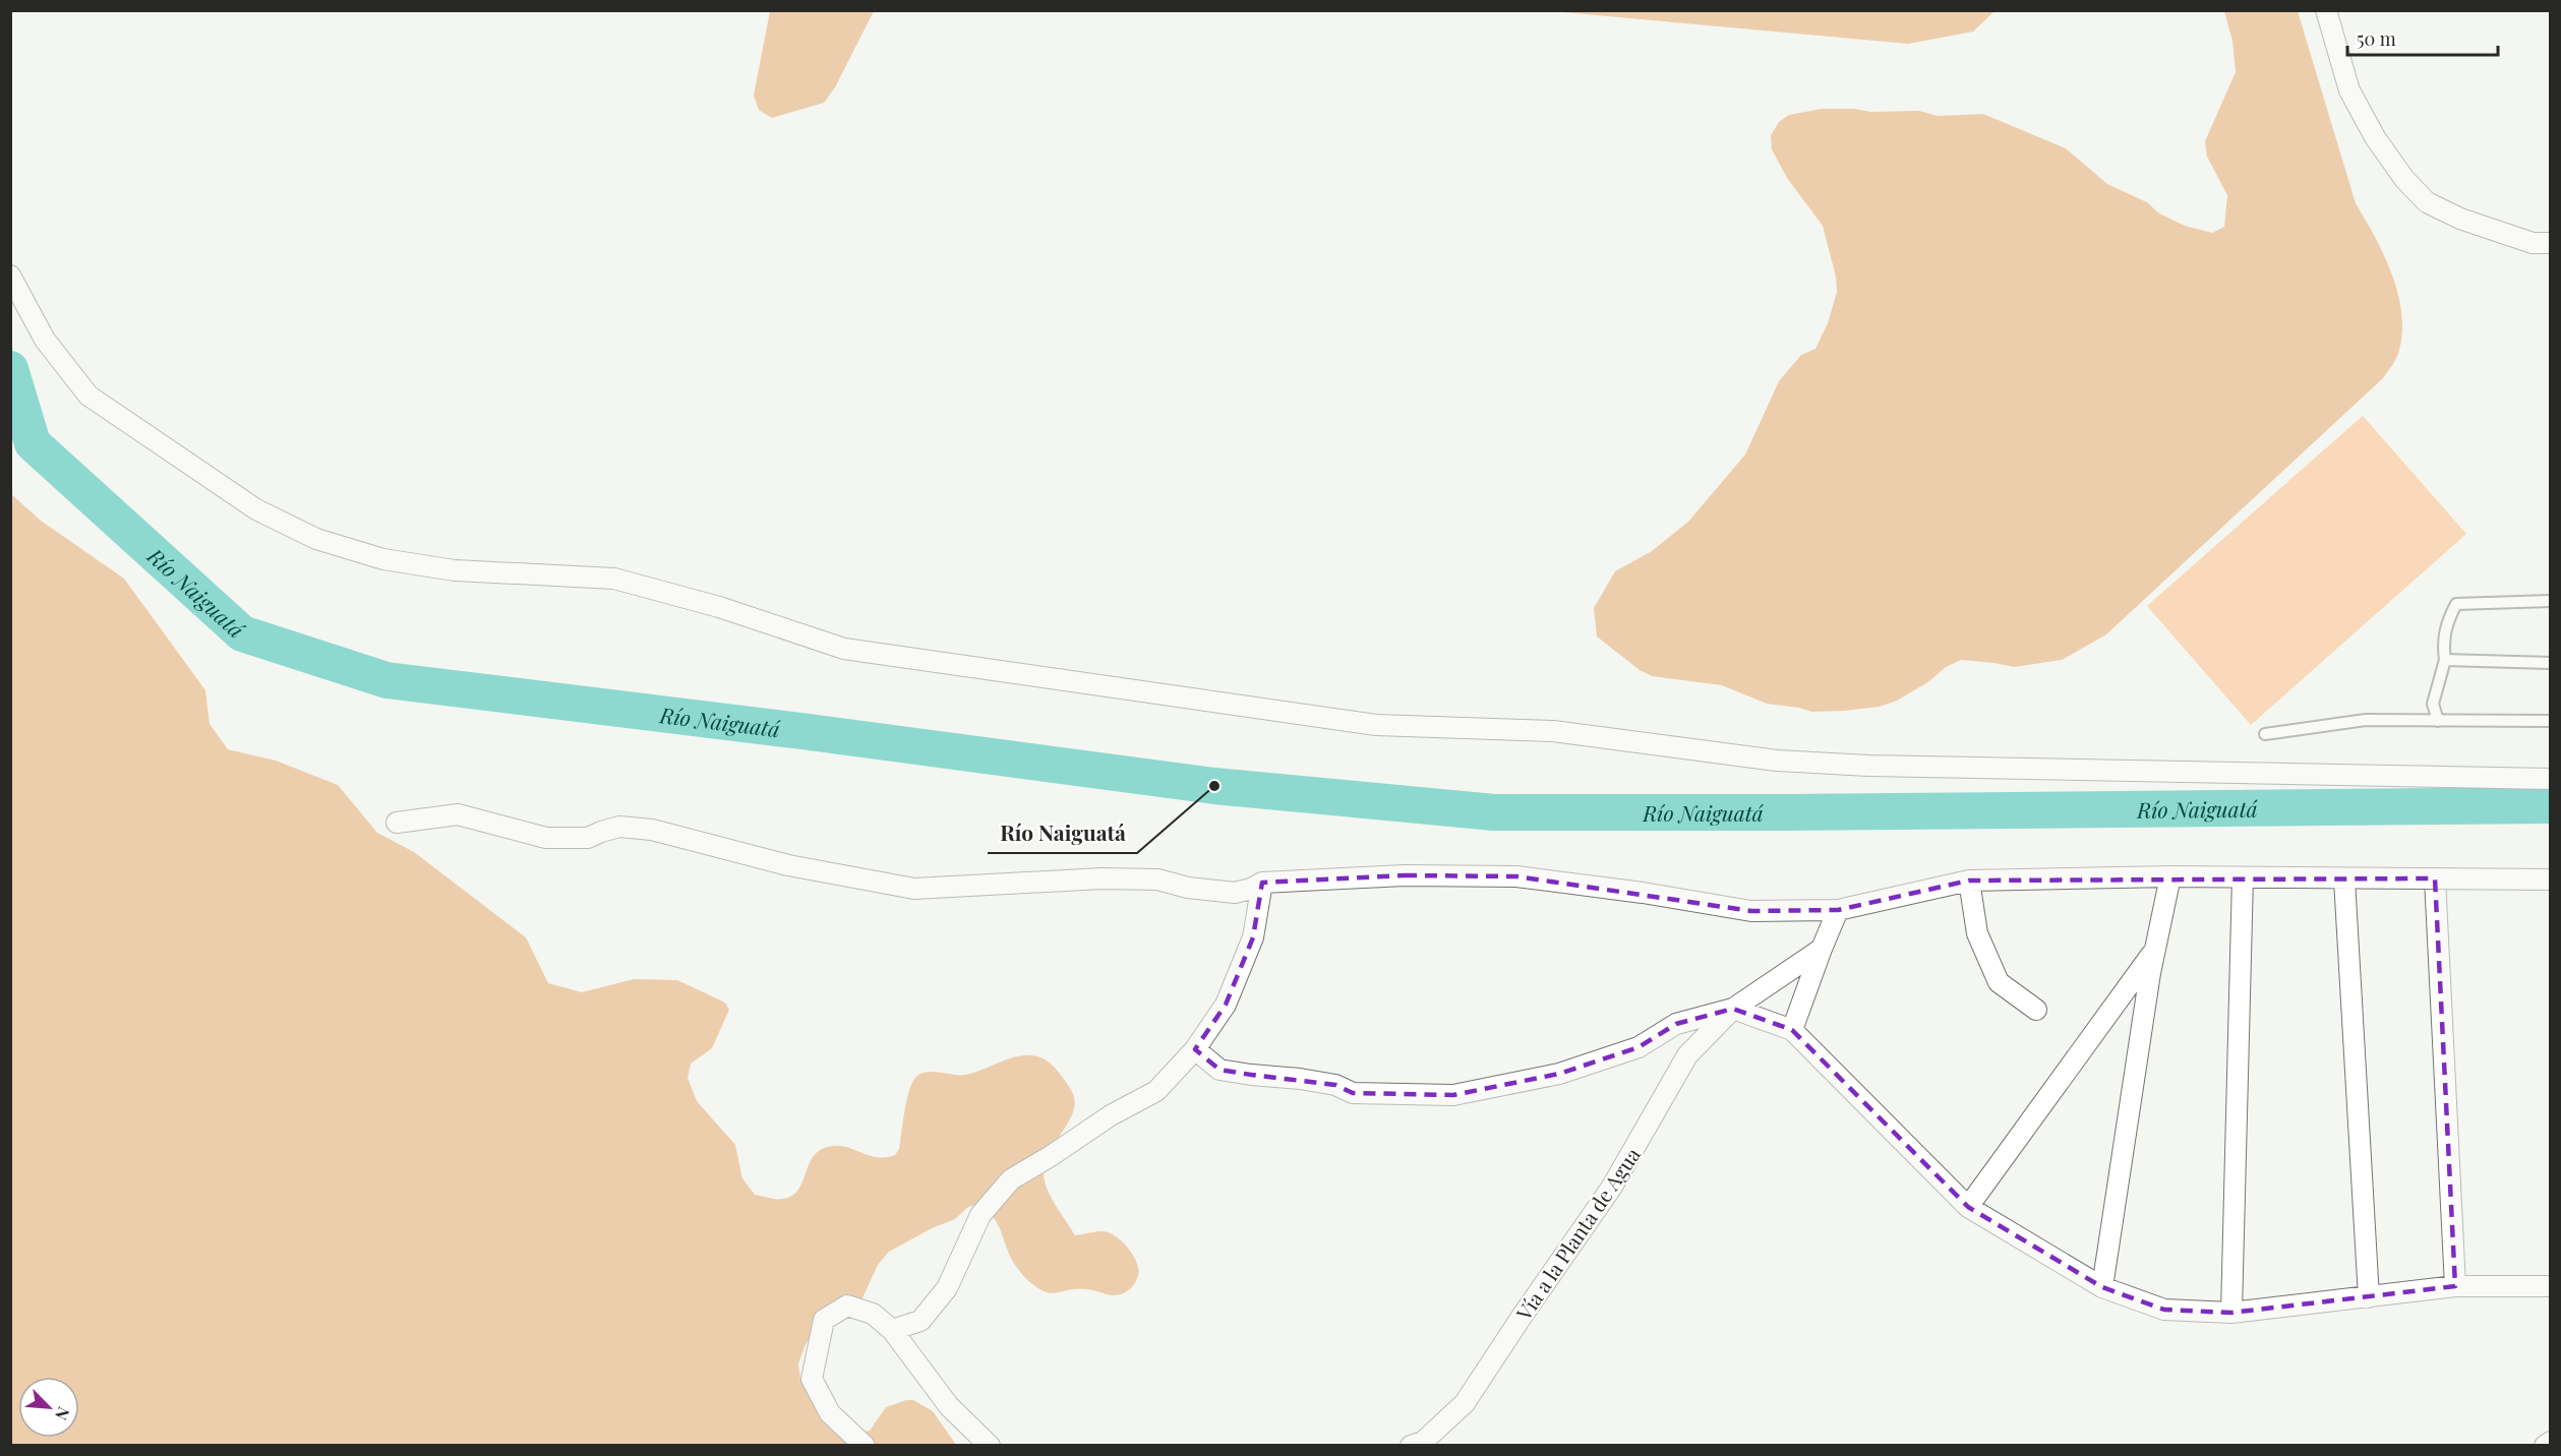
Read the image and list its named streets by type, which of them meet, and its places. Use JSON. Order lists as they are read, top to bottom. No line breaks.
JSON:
{"streets":{"street":["Vía a la Planta de Agua"]},"water":["Río Naiguatá"],"places":["Río Naiguatá"],"scale_bar":"50 m","north":"bottom right"}
